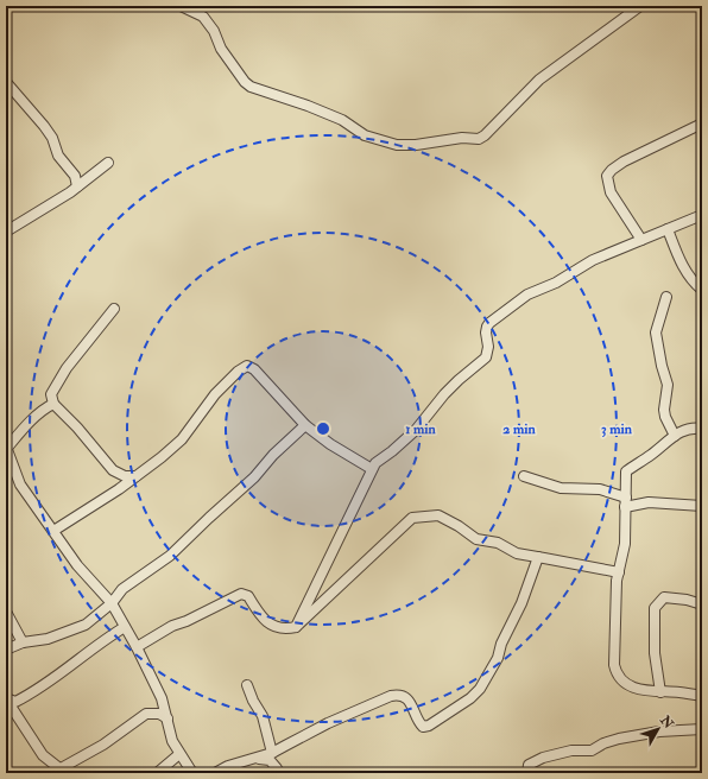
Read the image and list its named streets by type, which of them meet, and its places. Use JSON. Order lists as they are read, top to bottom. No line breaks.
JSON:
{"north":"top right","rings":["1 min","2 min","3 min"]}
